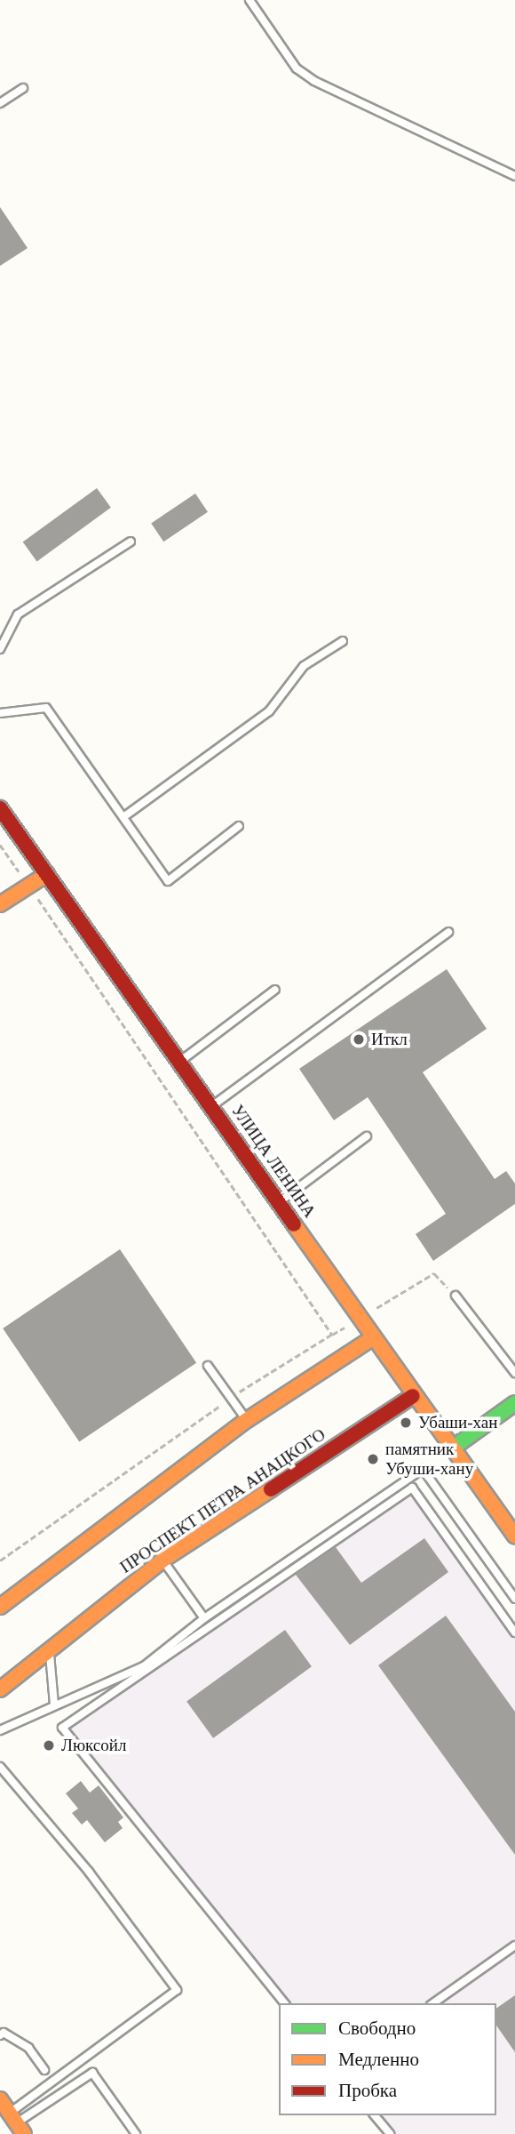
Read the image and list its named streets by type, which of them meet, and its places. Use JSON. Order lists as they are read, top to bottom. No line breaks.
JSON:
{"streets":{"main road":["УЛИЦА ЛЕНИНА","ПРОСПЕКТ ПЕТРА АНАЦКОГО"]},"crossings":[["УЛИЦА ЛЕНИНА","ПРОСПЕКТ ПЕТРА АНАЦКОГО"]],"places":["Иткл","Убаши-хан","памятник Убуши-хану","Люксойл"],"legend":["Свободно","Медленно","Пробка"]}
